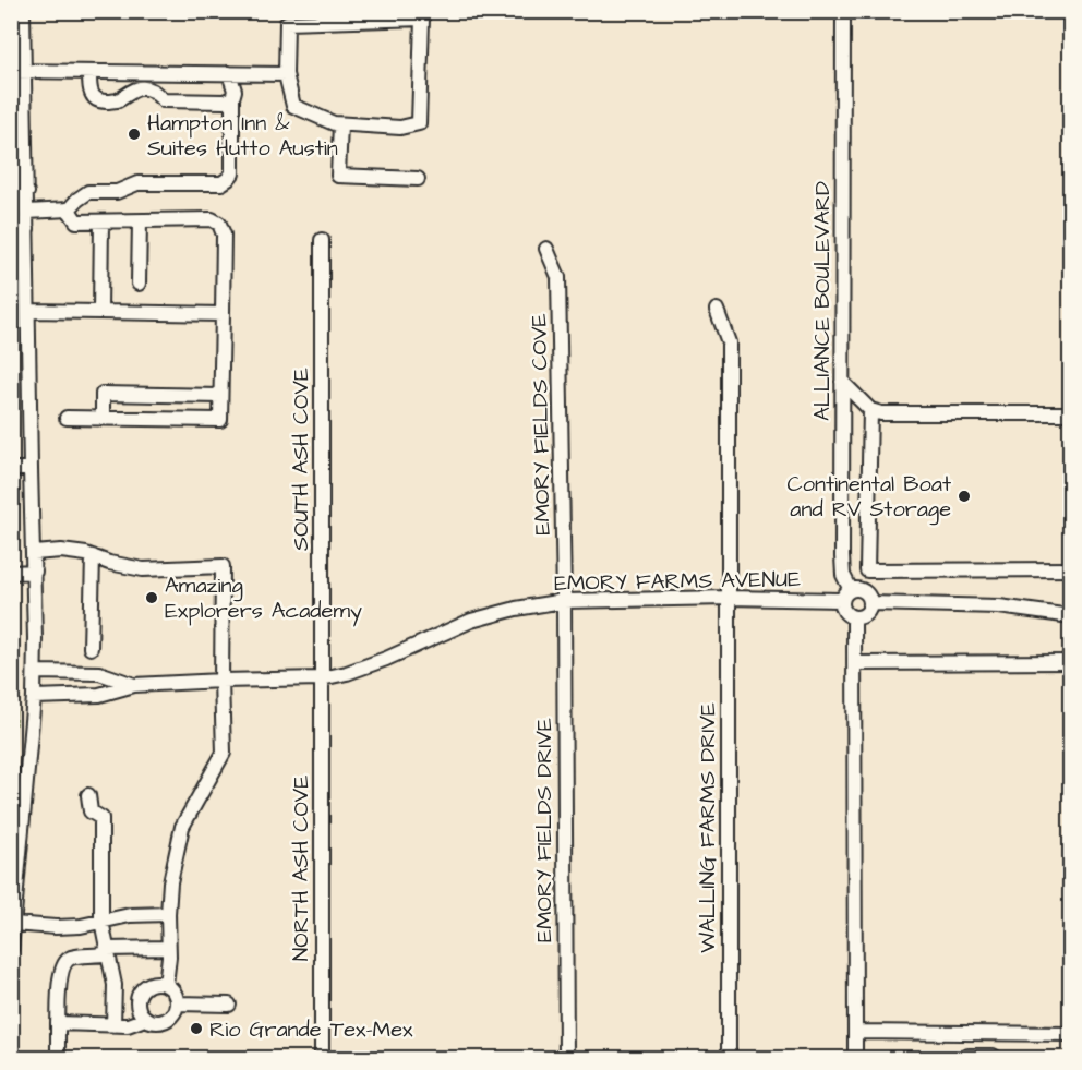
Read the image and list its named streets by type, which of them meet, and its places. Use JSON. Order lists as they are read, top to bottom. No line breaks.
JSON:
{"streets":{"street":["ALLIANCE BOULEVARD","EMORY FIELDS COVE","SOUTH ASH COVE","EMORY FARMS AVENUE","WALLING FARMS DRIVE","EMORY FIELDS DRIVE","NORTH ASH COVE"]},"crossings":[["ALLIANCE BOULEVARD","EMORY FARMS AVENUE"],["EMORY FIELDS COVE","EMORY FARMS AVENUE"],["EMORY FIELDS COVE","EMORY FIELDS DRIVE"],["SOUTH ASH COVE","EMORY FARMS AVENUE"],["SOUTH ASH COVE","NORTH ASH COVE"],["EMORY FARMS AVENUE","WALLING FARMS DRIVE"],["EMORY FARMS AVENUE","EMORY FIELDS DRIVE"],["EMORY FARMS AVENUE","NORTH ASH COVE"]],"places":["Hampton Inn & Suites Hutto Austin","Continental Boat and RV Storage","Amazing Explorers Academy","Rio Grande Tex-Mex"]}
